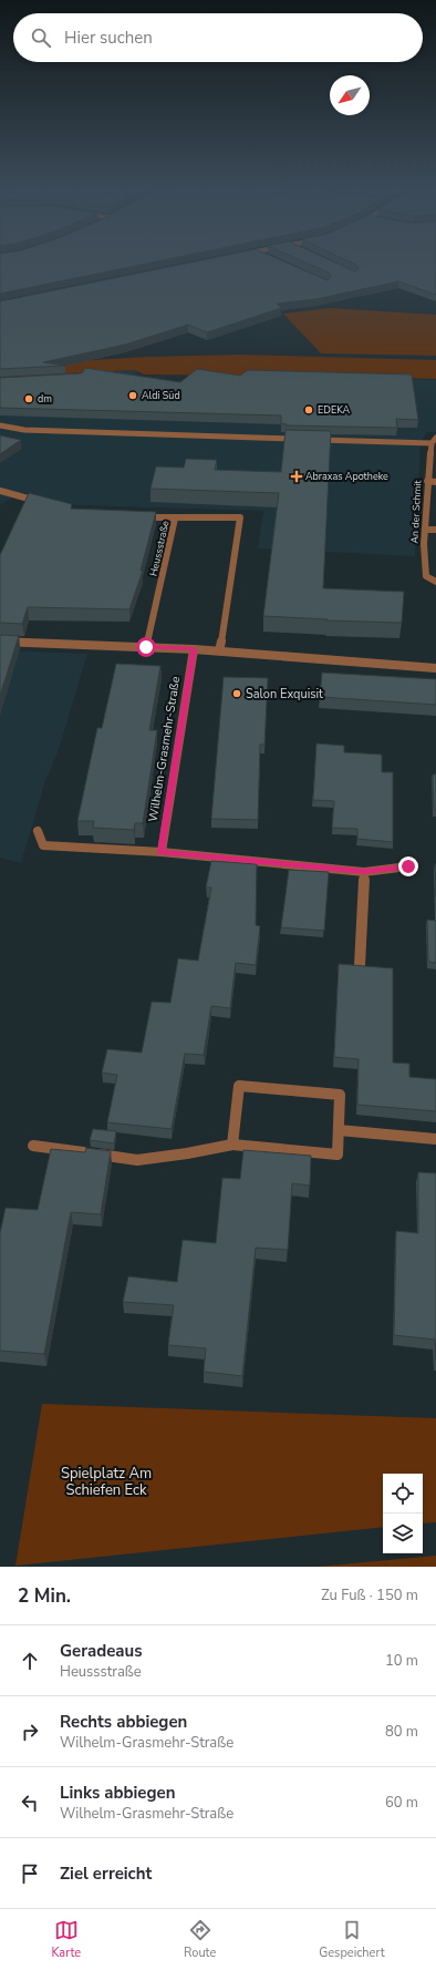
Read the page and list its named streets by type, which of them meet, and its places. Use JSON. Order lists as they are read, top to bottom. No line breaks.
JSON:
{"streets":{"street":["An der Schmit","Heussstraße","Wilhelm-Grasmehr-Straße"]},"parks":["Spielplatz Am Schiefen Eck"],"places":{"other":["Aldi Süd","dm","EDEKA","Salon Exquisit"],"health":["Abraxas Apotheke"]},"north":"bottom left","page":{"search":"Hier suchen","heading":["2 Min.","Zu Fuß · 150 m"],"list":[["Geradeaus","Heussstraße","10 m"],["Rechts abbiegen","Wilhelm-Grasmehr-Straße","80 m"],["Links abbiegen","Wilhelm-Grasmehr-Straße","60 m"],"Ziel erreicht"],"nav":["Karte","Route","Gespeichert"]}}
